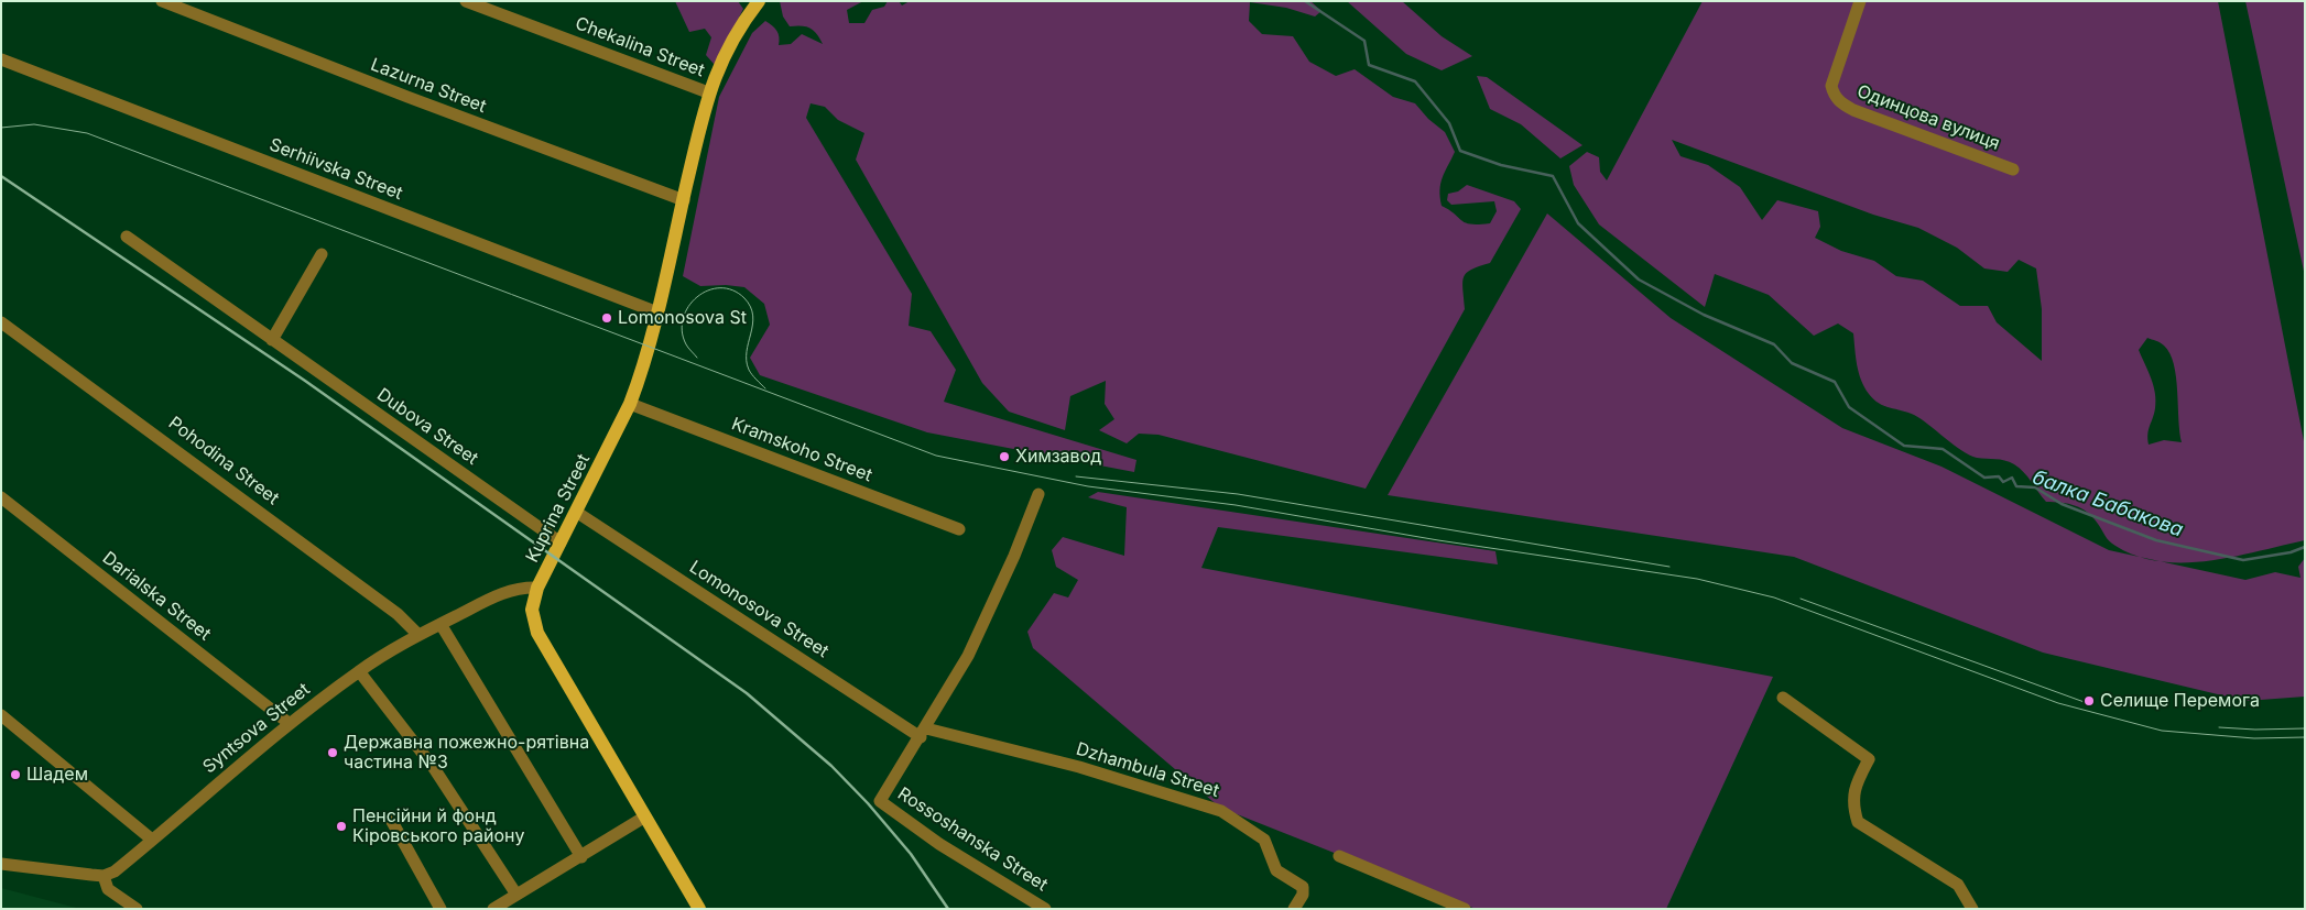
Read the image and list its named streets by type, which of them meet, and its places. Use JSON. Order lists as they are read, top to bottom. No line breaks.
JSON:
{"streets":{"main road":["Kuprina Street"],"street":["Chekalina Street","Lazurna Street","Одинцова вулиця","Serhiivska Street","Dubova Street","Kramskoho Street","Pohodina Street","Darialska Street","Lomonosova Street","Syntsova Street","Dzhambula Street","Rossoshanska Street"]},"crossings":[["Chekalina Street","Kuprina Street"],["Lazurna Street","Kuprina Street"],["Serhiivska Street","Kuprina Street"],["Dubova Street","Kuprina Street"],["Kramskoho Street","Kuprina Street"],["Pohodina Street","Syntsova Street"],["Kuprina Street","Lomonosova Street"],["Kuprina Street","Syntsova Street"],["Darialska Street","Syntsova Street"],["Lomonosova Street","Dzhambula Street"],["Lomonosova Street","Rossoshanska Street"],["Dzhambula Street","Rossoshanska Street"]],"water":["балка Бабакова"],"places":["Lomonosova St","Химзавод","Селище Перемога","Державна пожежно-рятівна частина №3","Шадем","Пенсійни й фонд Кіровського району"]}
